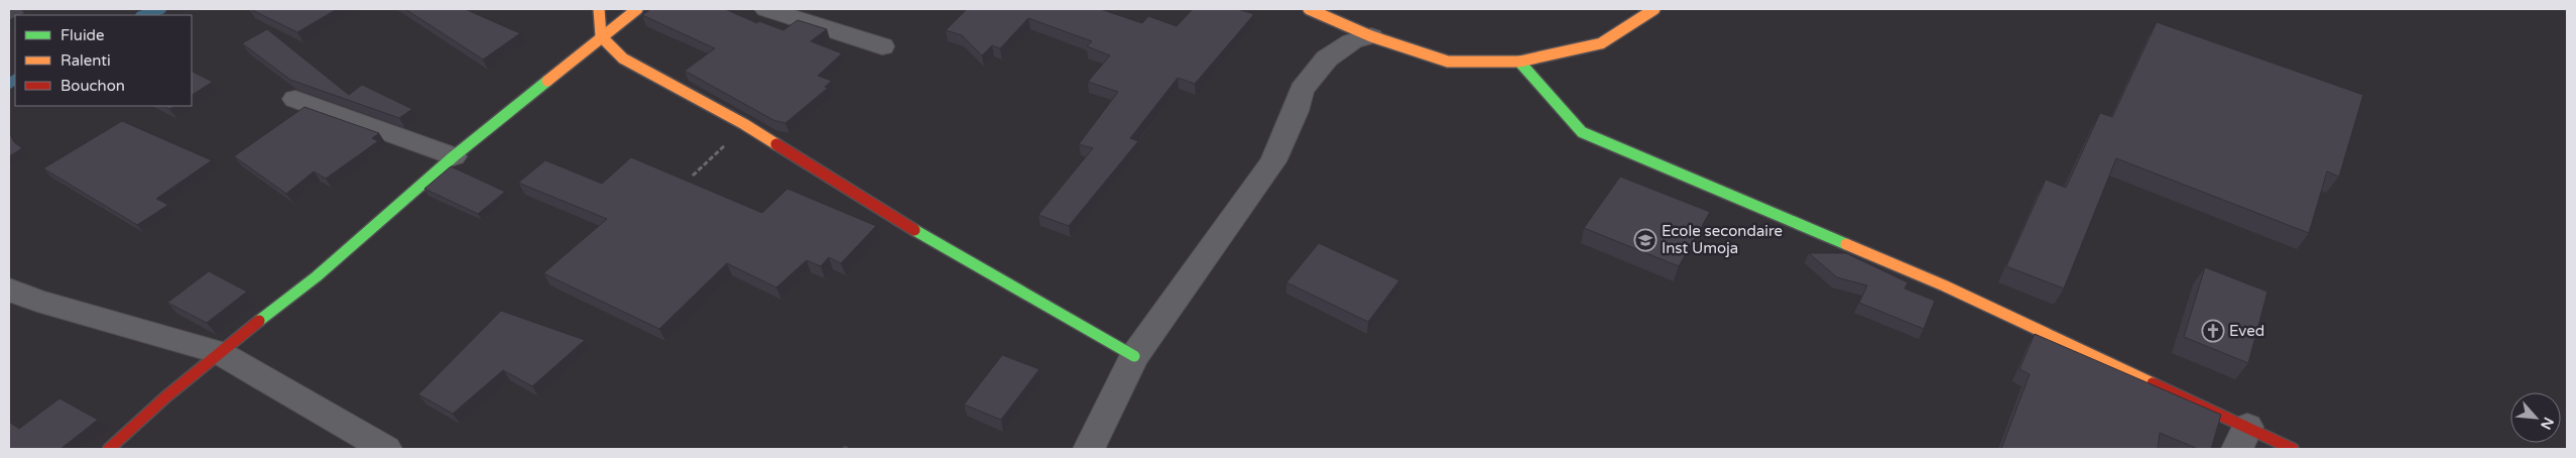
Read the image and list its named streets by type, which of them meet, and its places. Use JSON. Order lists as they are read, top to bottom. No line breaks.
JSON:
{"places":{"school or university":["Ecole secondaire Inst Umoja"],"church":["Eved"]},"legend":["Fluide","Ralenti","Bouchon"],"north":"bottom right"}
